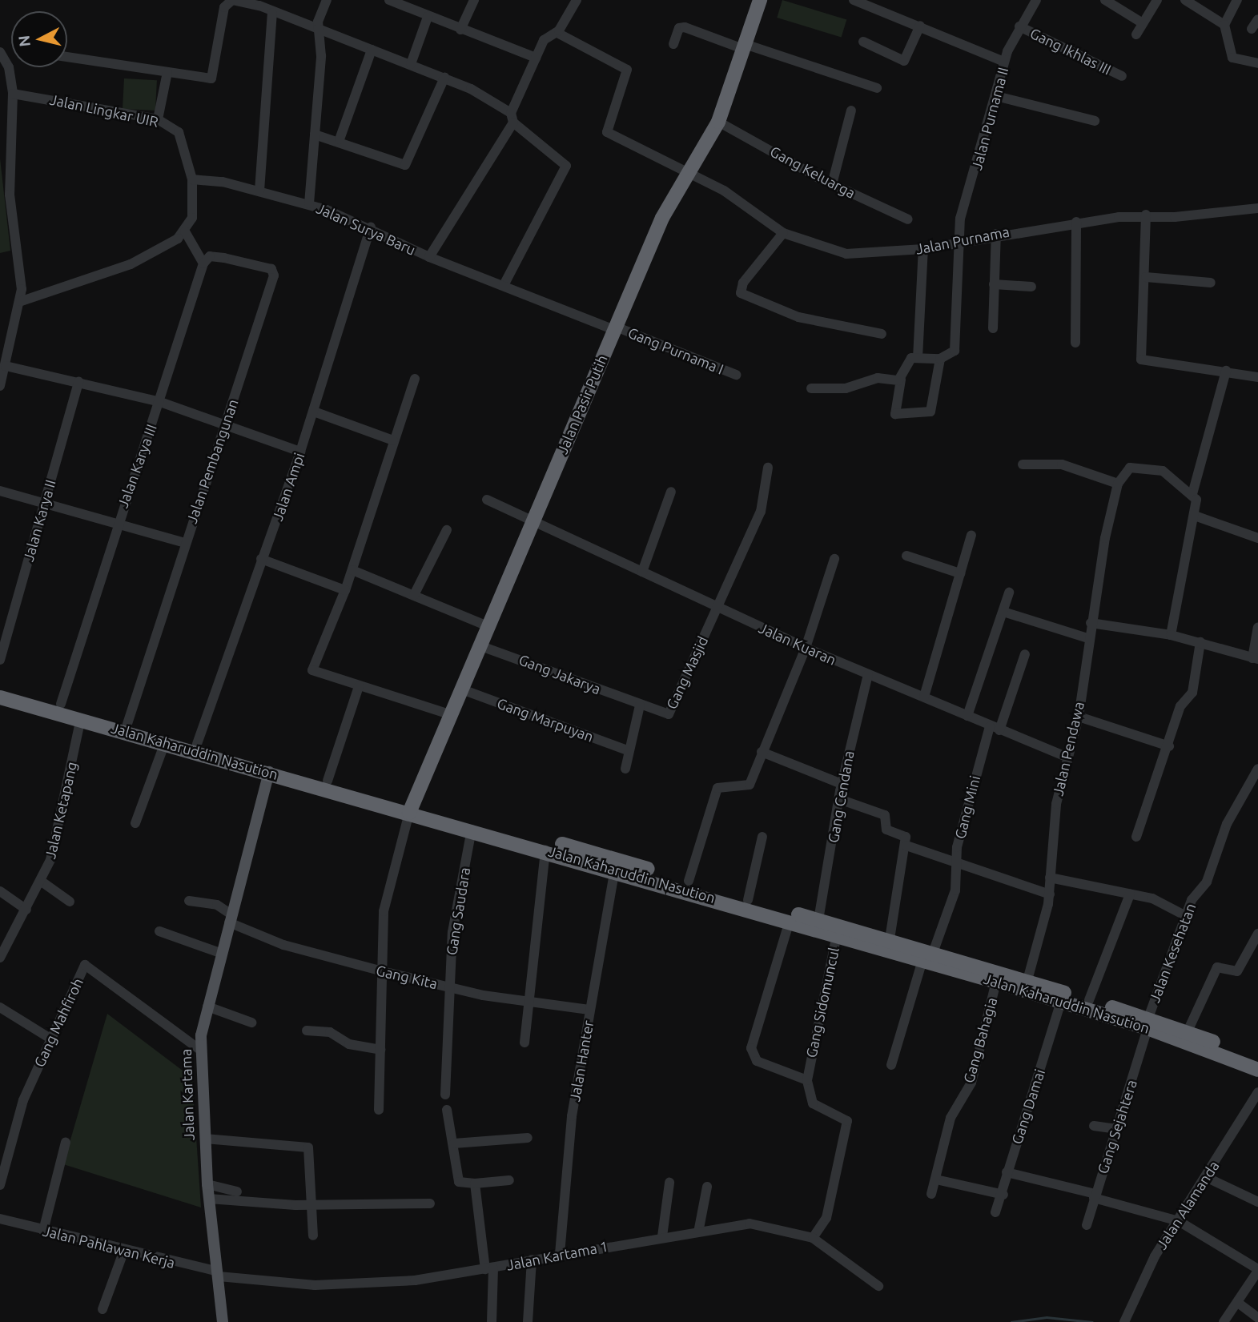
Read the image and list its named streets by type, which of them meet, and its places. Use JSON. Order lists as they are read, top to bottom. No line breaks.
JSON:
{"streets":{"highway":["Jalan Pasir Putih","Jalan Kaharuddin Nasution"],"main road":["Jalan Kartama"],"street":["Gang Ikhlas III","Jalan Lingkar UIR","Jalan Purnama II","Gang Keluarga","Jalan Surya Baru","Jalan Purnama","Gang Purnama I","Jalan Pembangunan","Jalan Karya III","Jalan Ampi","Jalan Karya II","Jalan Kuaran","Gang Masjid","Gang Jakarya","Gang Marpuyan","Jalan Pendawa","Gang Cendana","Gang Mini","Jalan Ketapang","Gang Saudara","Jalan Kesehatan","Gang Kita","Gang Sidomuncul","Gang Mahfiroh","Gang Bahagia","Jalan Hanter","Gang Damai","Gang Sejahtera","Jalan Alamanda","Jalan Pahlawan Kerja","Jalan Kartama 1"]},"crossings":[["Gang Ikhlas III","Jalan Purnama II"],["Jalan Lingkar UIR","Jalan Surya Baru"],["Jalan Purnama II","Jalan Purnama"],["Gang Keluarga","Jalan Pasir Putih"],["Jalan Surya Baru","Gang Purnama I"],["Jalan Surya Baru","Jalan Pasir Putih"],["Jalan Surya Baru","Jalan Ampi"],["Jalan Purnama","Jalan Pasir Putih"],["Gang Purnama I","Jalan Pasir Putih"],["Jalan Pasir Putih","Jalan Kuaran"],["Jalan Pasir Putih","Gang Jakarya"],["Jalan Pasir Putih","Gang Marpuyan"],["Jalan Pasir Putih","Jalan Kaharuddin Nasution"],["Jalan Pembangunan","Jalan Karya III"],["Jalan Pembangunan","Jalan Kaharuddin Nasution"],["Jalan Karya III","Jalan Kaharuddin Nasution"],["Jalan Ampi","Jalan Kaharuddin Nasution"],["Jalan Kuaran","Gang Masjid"],["Jalan Kuaran","Jalan Pendawa"],["Jalan Kuaran","Gang Cendana"],["Jalan Kuaran","Gang Mini"],["Gang Masjid","Gang Jakarya"],["Jalan Pendawa","Jalan Kaharuddin Nasution"],["Jalan Kaharuddin Nasution","Gang Cendana"],["Jalan Kaharuddin Nasution","Gang Mini"],["Jalan Kaharuddin Nasution","Jalan Ketapang"],["Jalan Kaharuddin Nasution","Gang Saudara"],["Jalan Kaharuddin Nasution","Jalan Kesehatan"],["Jalan Kaharuddin Nasution","Gang Sidomuncul"],["Jalan Kaharuddin Nasution","Gang Bahagia"],["Jalan Kaharuddin Nasution","Jalan Hanter"],["Jalan Kaharuddin Nasution","Jalan Kartama"],["Jalan Kaharuddin Nasution","Gang Damai"],["Jalan Kaharuddin Nasution","Gang Sejahtera"],["Gang Saudara","Gang Kita"],["Jalan Kesehatan","Gang Sejahtera"],["Gang Kita","Jalan Hanter"],["Gang Kita","Jalan Kartama"],["Gang Mahfiroh","Jalan Kartama"],["Jalan Hanter","Jalan Kartama 1"],["Jalan Kartama","Jalan Pahlawan Kerja"],["Jalan Kartama","Jalan Kartama 1"],["Jalan Pahlawan Kerja","Jalan Kartama 1"]],"north":"left"}
